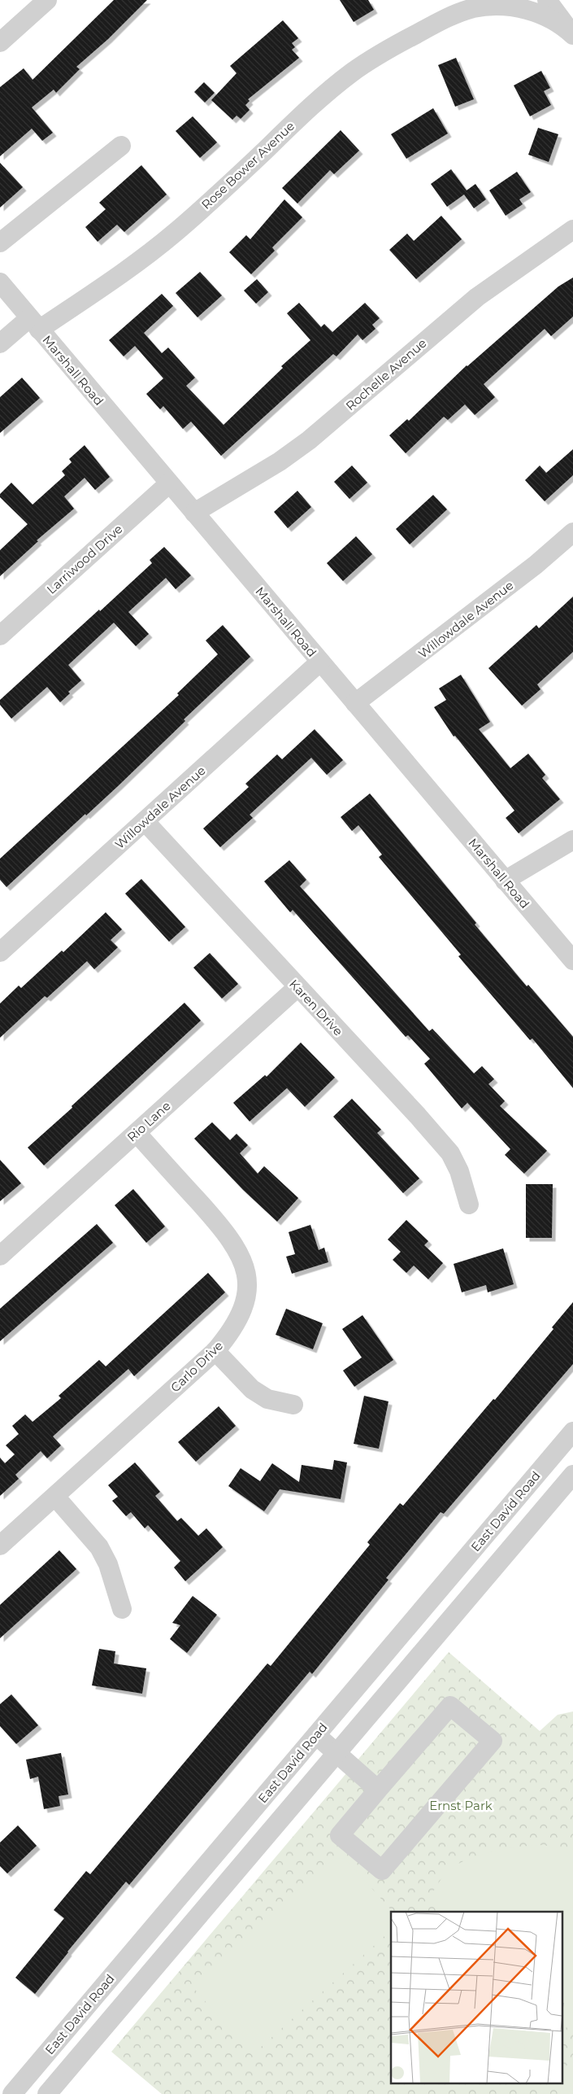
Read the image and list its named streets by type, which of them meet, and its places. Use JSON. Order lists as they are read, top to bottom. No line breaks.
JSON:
{"streets":{"street":["Rose Bower Avenue","Marshall Road","Rochelle Avenue","Larriwood Drive","Willowdale Avenue","Karen Drive","Rio Lane","Carlo Drive","East David Road"]},"crossings":[["Rose Bower Avenue","Marshall Road"],["Marshall Road","Rochelle Avenue"],["Marshall Road","Larriwood Drive"],["Marshall Road","Willowdale Avenue"],["Willowdale Avenue","Karen Drive"],["Karen Drive","Rio Lane"],["Rio Lane","Carlo Drive"]],"parks":["Ernst Park"]}
